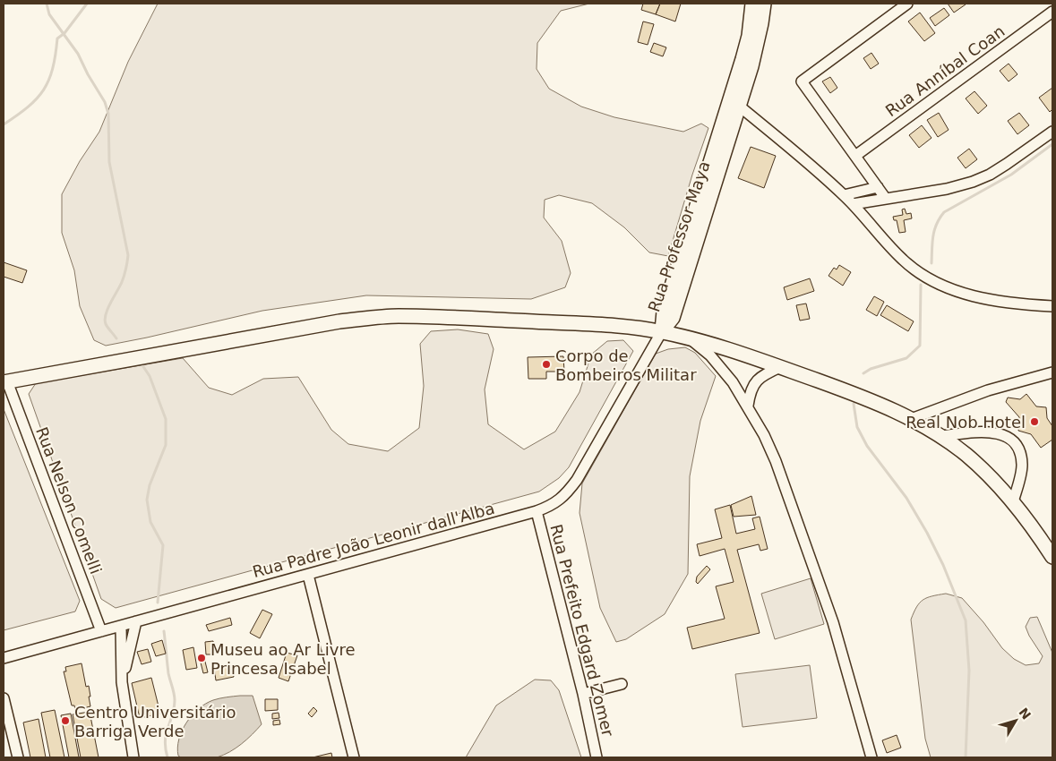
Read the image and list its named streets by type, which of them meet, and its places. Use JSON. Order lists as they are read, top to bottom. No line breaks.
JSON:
{"streets":{"main road":["Rua Professor Maya"],"street":["Rua Anníbal Coan","Rua Nelson Comelli","Rua Padre João Leonir dall'Alba","Rua Prefeito Edgard Zomer"]},"crossings":[["Rua Professor Maya","Rua Padre João Leonir dall'Alba"],["Rua Nelson Comelli","Rua Padre João Leonir dall'Alba"],["Rua Padre João Leonir dall'Alba","Rua Prefeito Edgard Zomer"]],"places":["Corpo de Bombeiros Militar","Real Nob Hotel","Museu ao Ar Livre Princesa Isabel","Centro Universitário Barriga Verde"],"north":"top right"}
